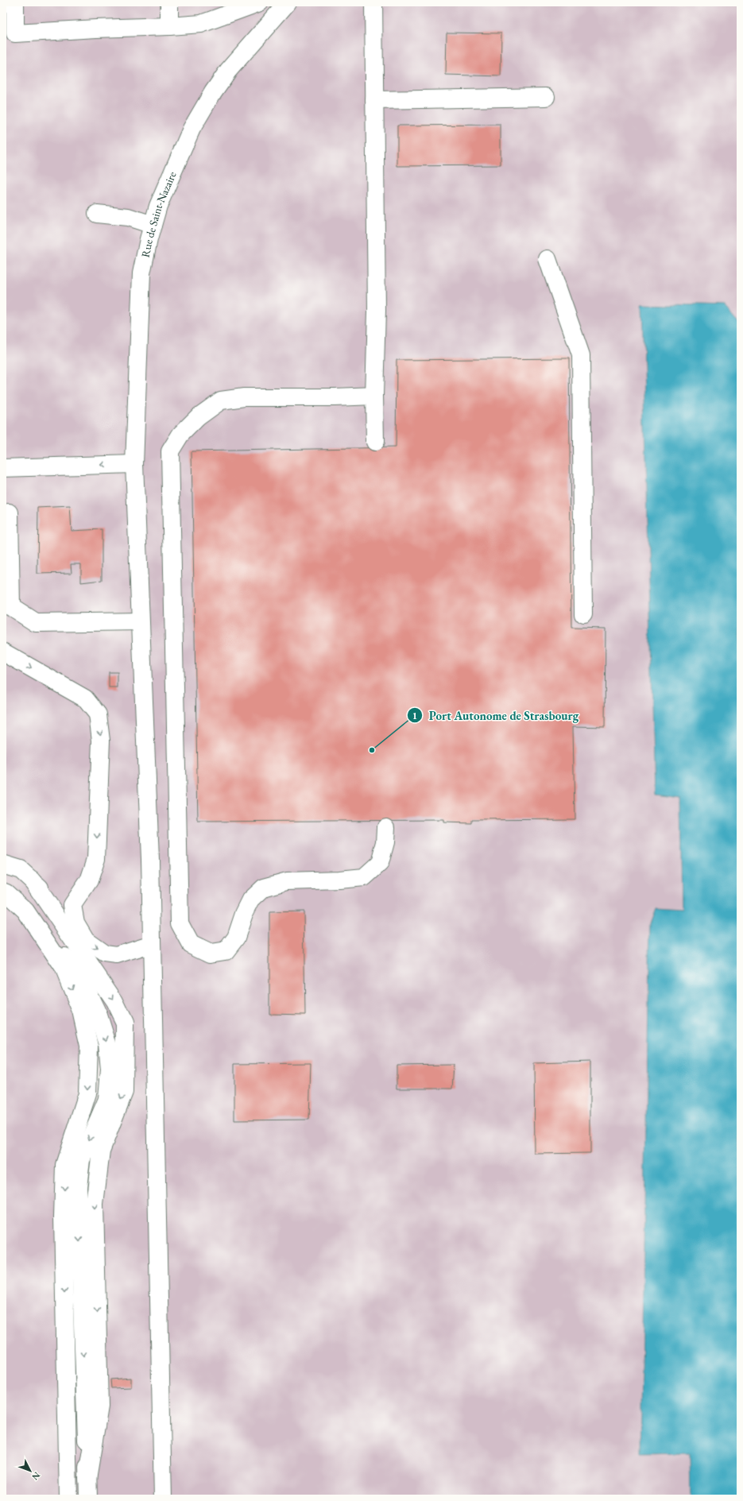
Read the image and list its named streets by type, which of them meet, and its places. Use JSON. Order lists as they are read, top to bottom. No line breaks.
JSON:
{"streets":{"street":["Rue de Saint-Nazaire"]},"places":["Port Autonome de Strasbourg"],"north":"bottom right"}
